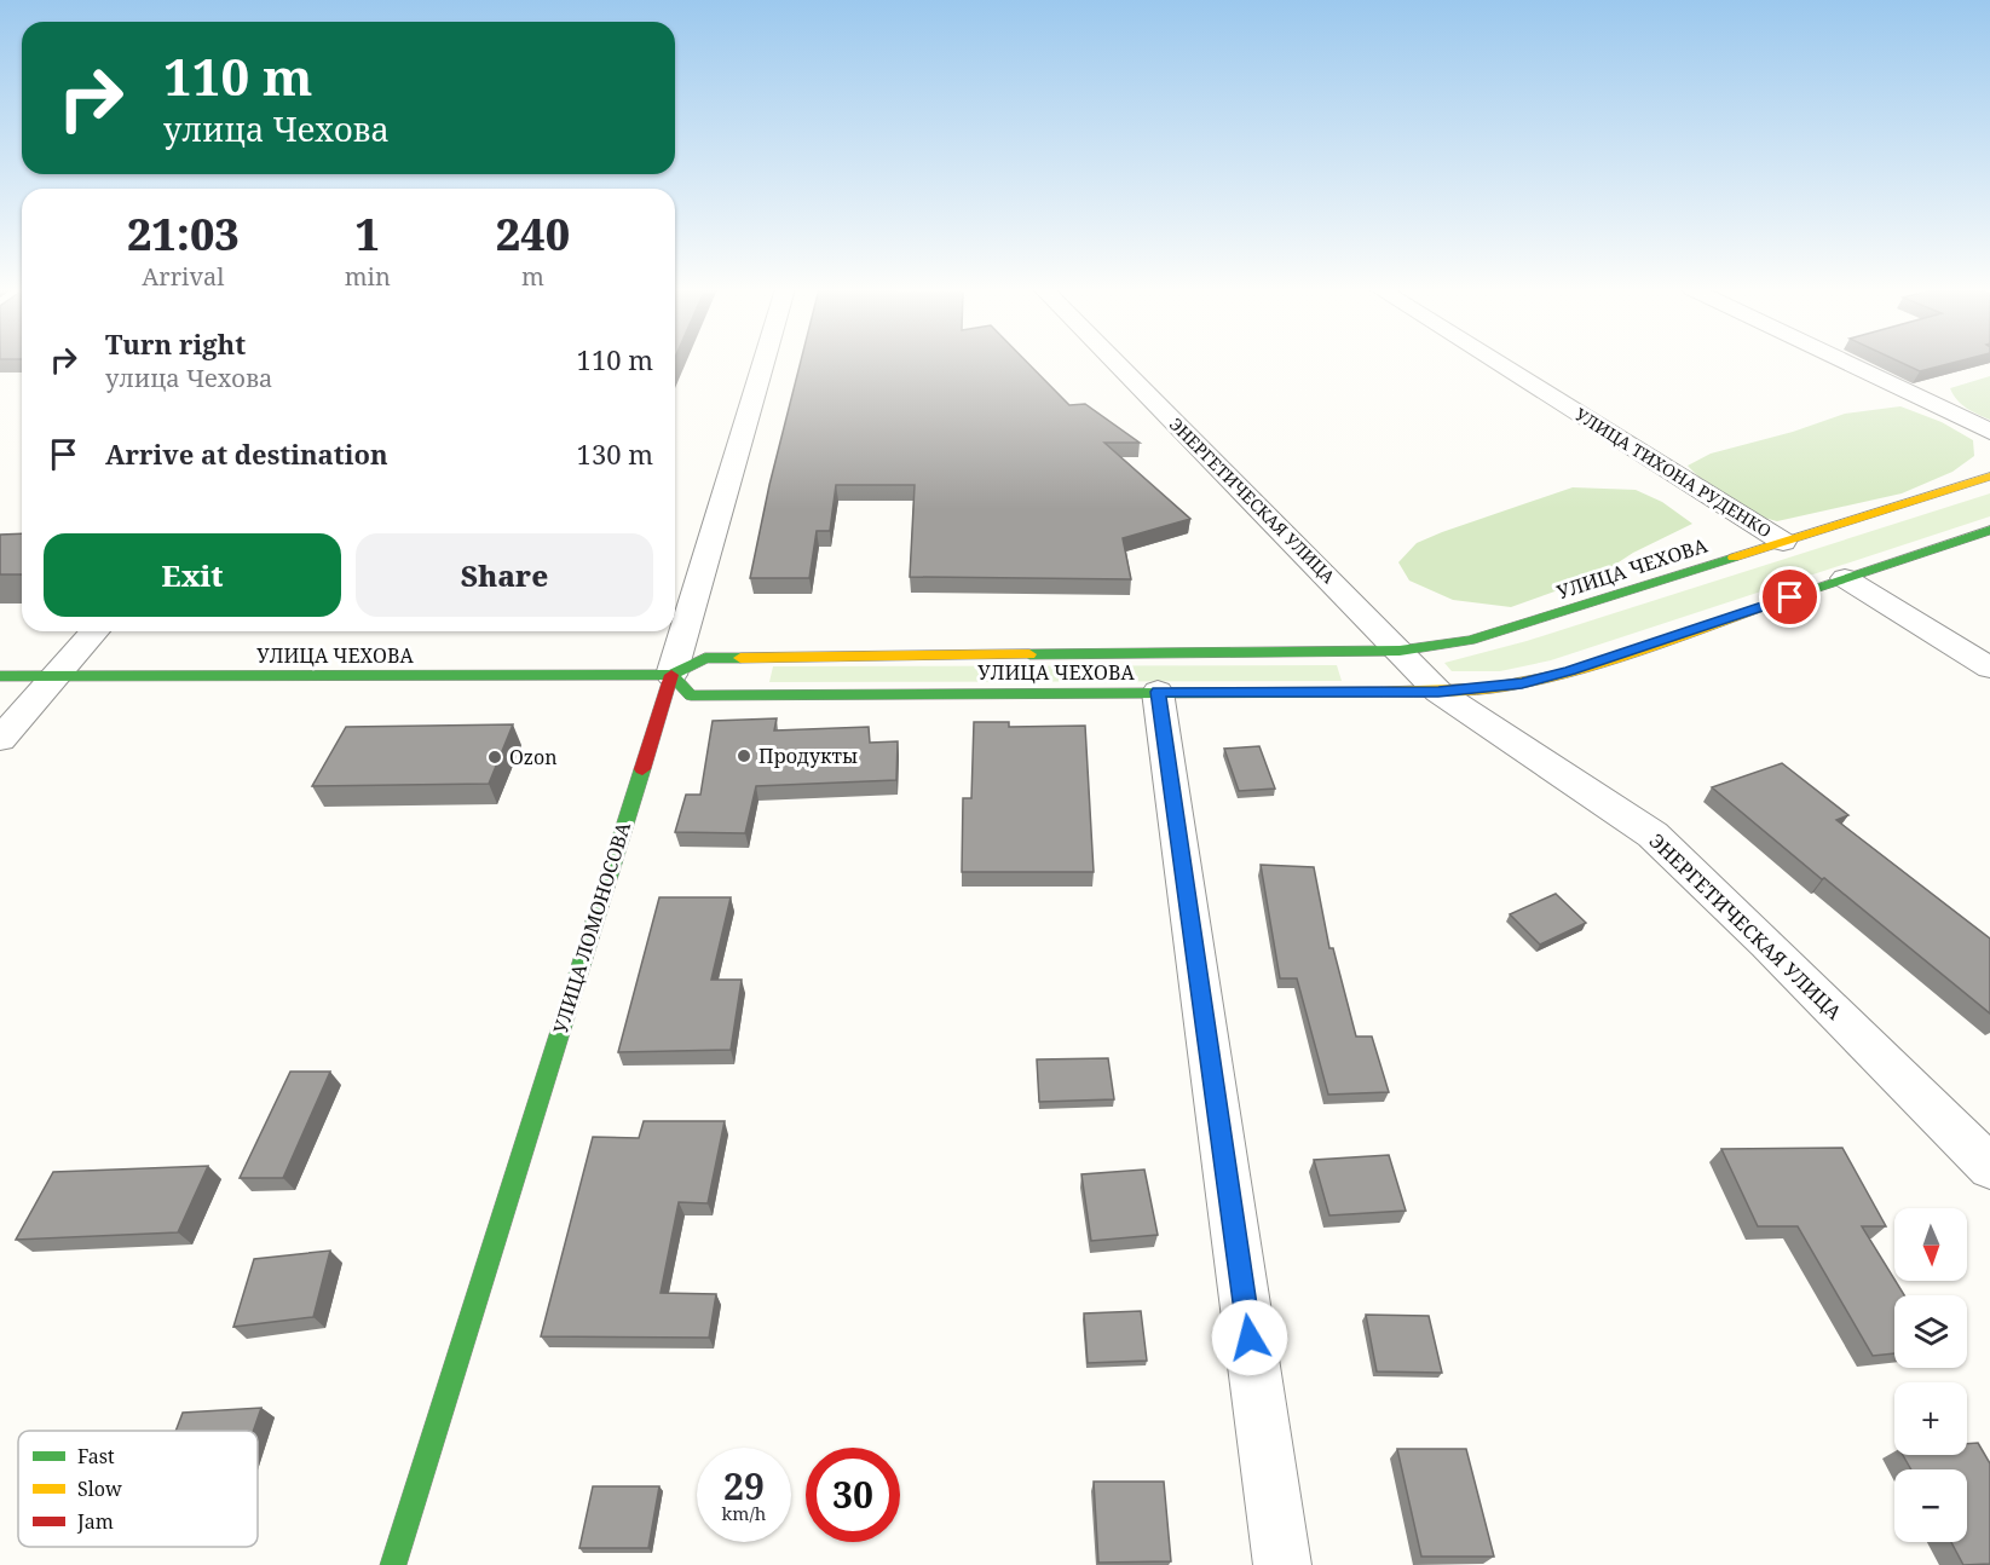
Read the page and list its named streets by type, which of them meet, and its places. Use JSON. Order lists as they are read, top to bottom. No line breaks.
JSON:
{"streets":{"main road":["УЛИЦА ЧЕХОВА","УЛИЦА ЛОМОНОСОВА"],"street":["УЛИЦА ТИХОНА РУДЕНКО","ЭНЕРГЕТИЧЕСКАЯ УЛИЦА"]},"crossings":[["УЛИЦА ТИХОНА РУДЕНКО","УЛИЦА ЧЕХОВА"],["ЭНЕРГЕТИЧЕСКАЯ УЛИЦА","УЛИЦА ЧЕХОВА"],["УЛИЦА ЧЕХОВА","УЛИЦА ЛОМОНОСОВА"]],"places":["Продукты","Ozon"],"legend":["Fast","Slow","Jam"],"north":"bottom","page":{"turn":["110 m","улица Чехова"],"eta":["21:03","Arrival","1","min","240","m"],"list":[{"name":"Turn right","note":"улица Чехова","value":"110 m"},{"name":"Arrive at destination","value":"130 m"}],"buttons":["Exit","Share"],"map_buttons":["+","−"],"speed":"29 km/h","limit":"30"}}
